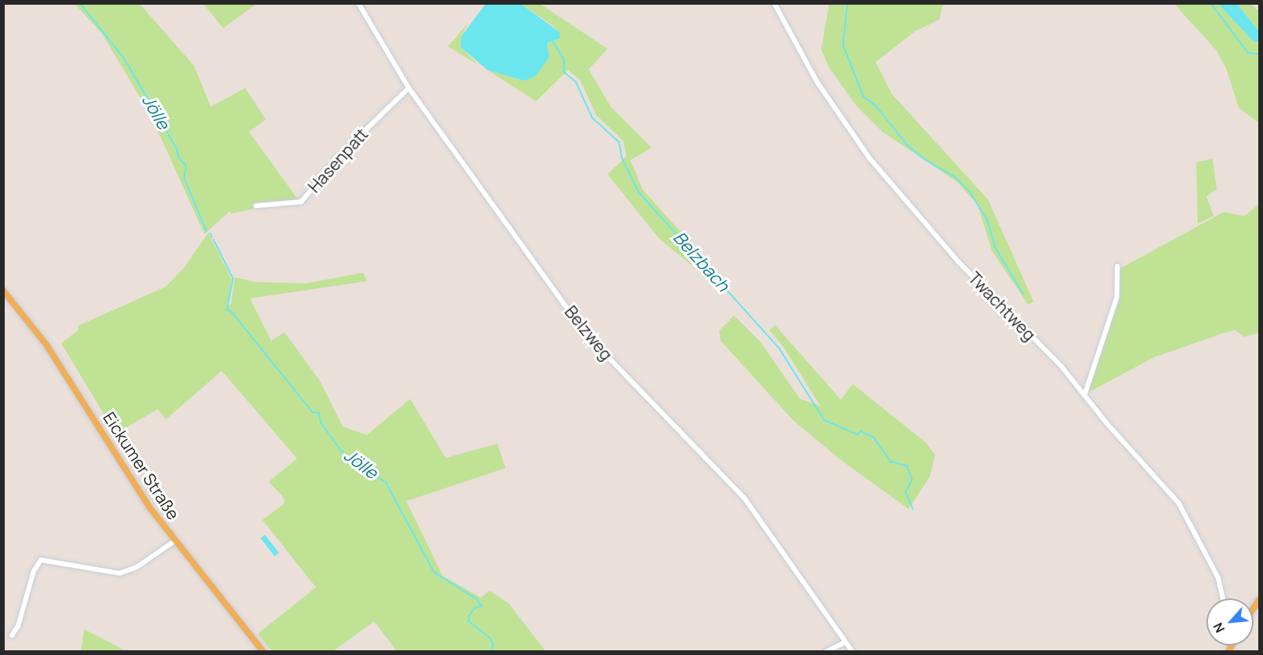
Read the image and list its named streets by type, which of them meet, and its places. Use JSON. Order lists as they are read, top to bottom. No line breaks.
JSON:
{"streets":{"main road":["Eickumer Straße"],"street":["Hasenpatt","Twachtweg","Belzweg"]},"crossings":[["Hasenpatt","Belzweg"]],"water":["Jölle","Belzbach"],"north":"bottom left"}
